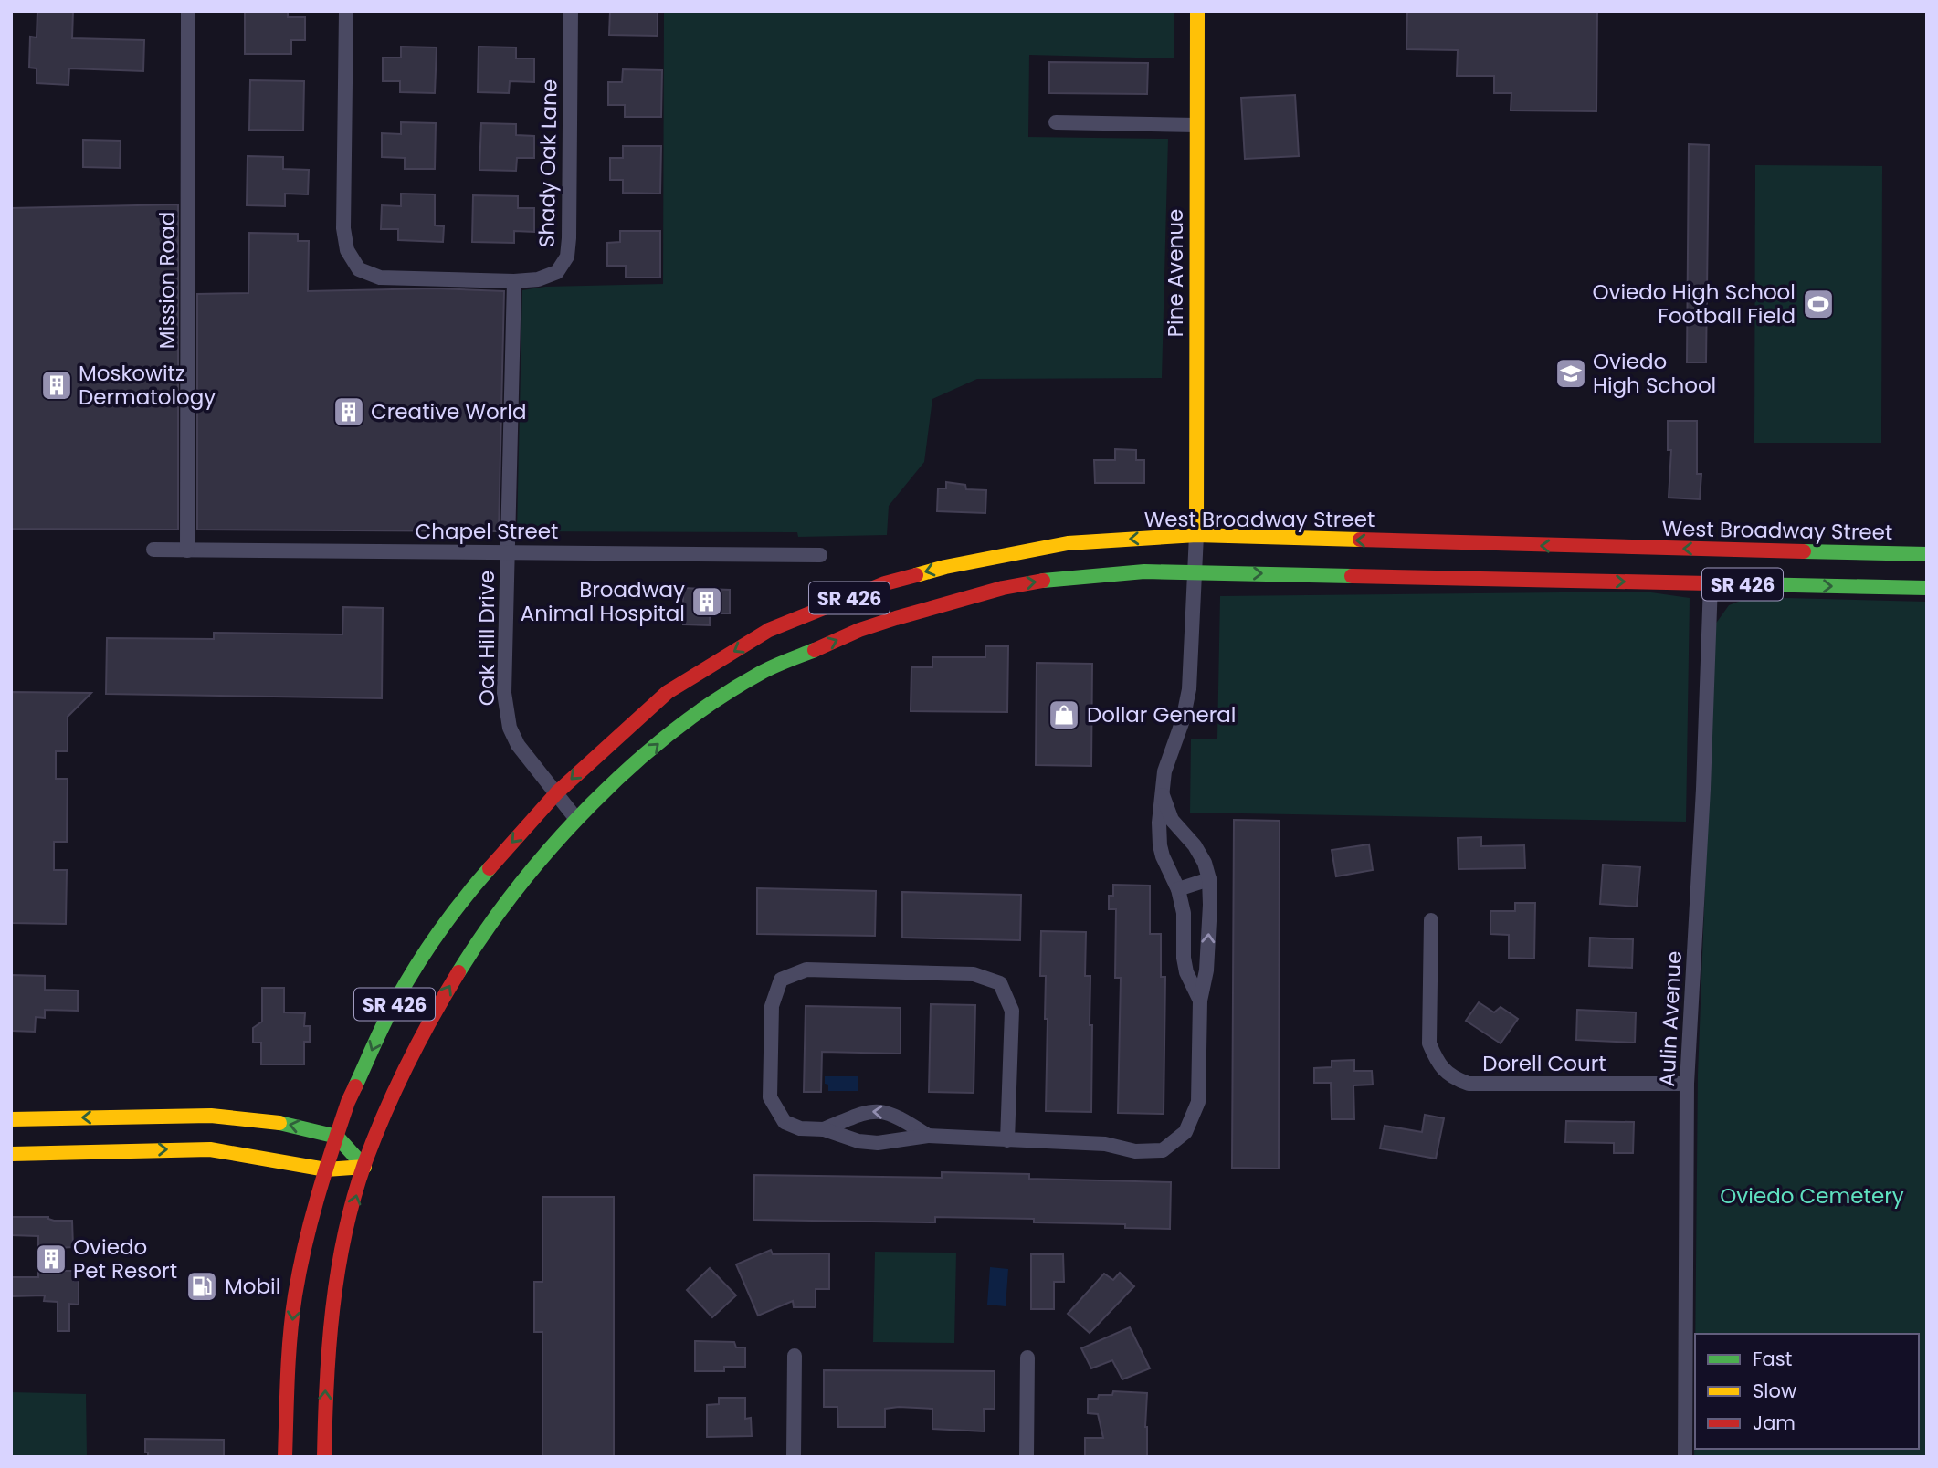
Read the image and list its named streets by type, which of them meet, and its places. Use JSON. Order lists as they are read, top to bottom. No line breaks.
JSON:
{"streets":{"main road":["Pine Avenue","West Broadway Street","SR 426"],"street":["Shady Oak Lane","Mission Road","Chapel Street","Oak Hill Drive","Aulin Avenue","Dorell Court"]},"crossings":[["Shady Oak Lane","Oak Hill Drive"],["Pine Avenue","West Broadway Street"],["Mission Road","Chapel Street"],["West Broadway Street","Oak Hill Drive"],["Chapel Street","Oak Hill Drive"],["SR 426","Oak Hill Drive"],["SR 426","Aulin Avenue"],["Aulin Avenue","Dorell Court"]],"parks":["Oviedo Cemetery"],"places":{"sports":["Oviedo High School Football Field"],"school or university":["Oviedo High School"],"building":["Moskowitz Dermatology","Creative World","Broadway Animal Hospital","Oviedo Pet Resort"],"shop":["Dollar General"],"fuel station":["Mobil"]},"legend":["Fast","Slow","Jam"]}
